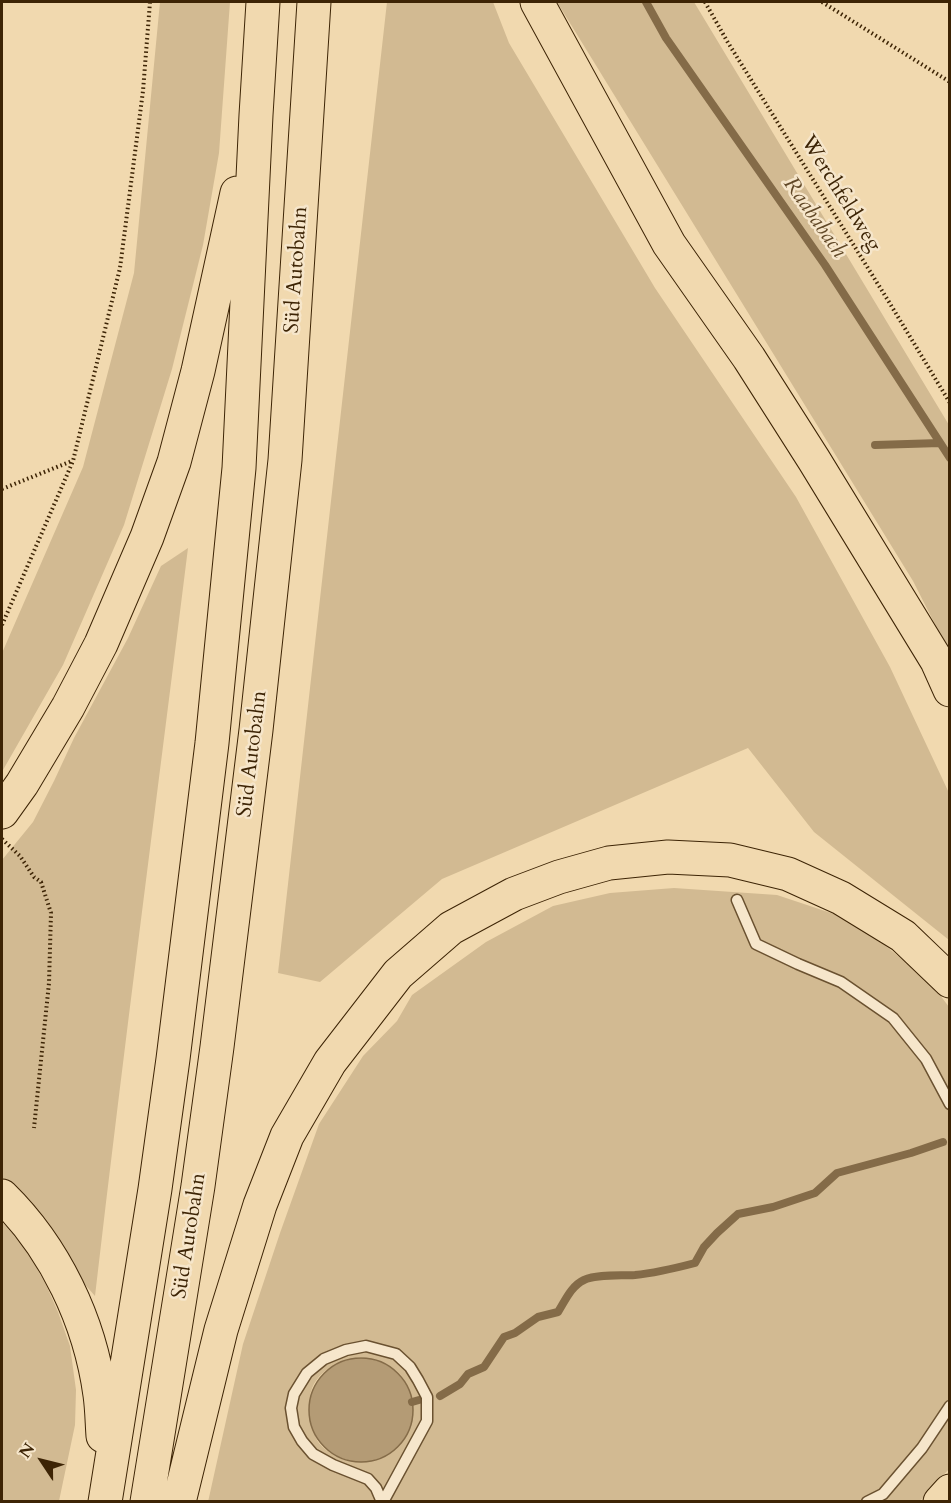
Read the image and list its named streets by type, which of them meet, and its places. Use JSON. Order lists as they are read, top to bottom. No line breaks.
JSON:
{"streets":{"highway":["Süd Autobahn"],"path":["Werchfeldweg"]},"water":["Raababach"],"north":"top left"}
